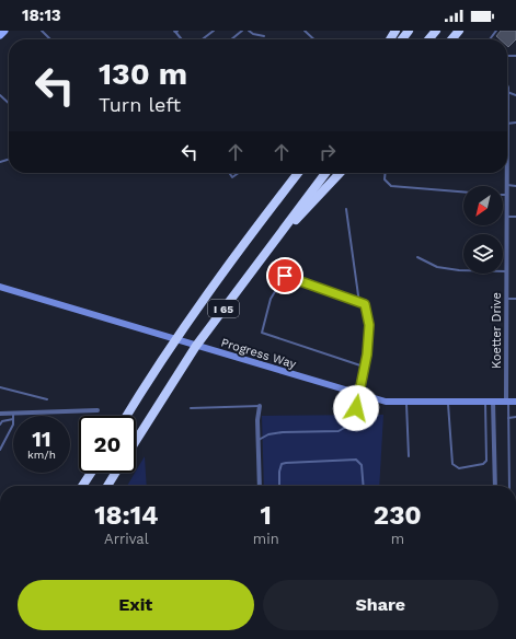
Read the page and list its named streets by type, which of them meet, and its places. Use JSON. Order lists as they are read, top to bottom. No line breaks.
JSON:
{"streets":{"highway":["I 65"],"street":["Koetter Drive","Progress Way"]},"crossings":[["Koetter Drive","Progress Way"]],"north":"bottom left","page":{"status":"18:13","turn":["130 m","Turn left"],"speed":"11 km/h","limit":"20","eta":["18:14","Arrival","1","min","230","m"],"buttons":["Exit","Share"]}}
